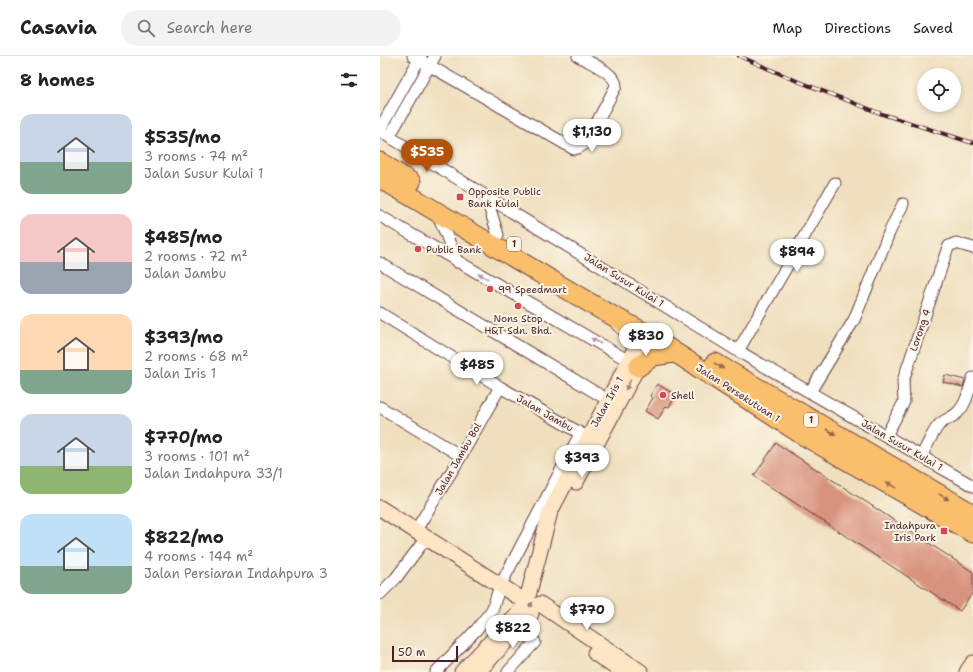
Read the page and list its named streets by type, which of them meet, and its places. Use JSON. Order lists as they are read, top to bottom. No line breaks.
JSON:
{"streets":{"highway":["1","Jalan Persekutuan 1"],"main road":["Jalan Iris 1"],"street":["Jalan Susur Kulai 1","Lorong 4","Jalan Jambu","Jalan Jambu Bol"]},"crossings":[["Jalan Susur Kulai 1","Lorong 4"],["Jalan Persekutuan 1","Jalan Iris 1"],["Jalan Iris 1","Jalan Jambu"],["Jalan Jambu","Jalan Jambu Bol"]],"places":{"transit":["Opposite Public Bank Kulai","Indahpura Iris Park"],"other":["Public Bank","99 Speedmart","Nons Stop H&T Sdn. Bhd.","Shell"]},"scale_bar":"50 m","page":{"header":"Casavia","search":"Search here","nav":["Map","Directions","Saved"],"heading":"8 homes","list":[{"name":"$535/mo","note":"3 rooms · 74 m² · Jalan Susur Kulai 1"},{"name":"$485/mo","note":"2 rooms · 72 m² · Jalan Jambu"},{"name":"$393/mo","note":"2 rooms · 68 m² · Jalan Iris 1"},{"name":"$770/mo","note":"3 rooms · 101 m² · Jalan Indahpura 33/1"},{"name":"$822/mo","note":"4 rooms · 144 m² · Jalan Persiaran Indahpura 3"}],"price":["$1,130","$535","$894","$830","$485","$393","$770","$822"],"scale":"50 m"}}
